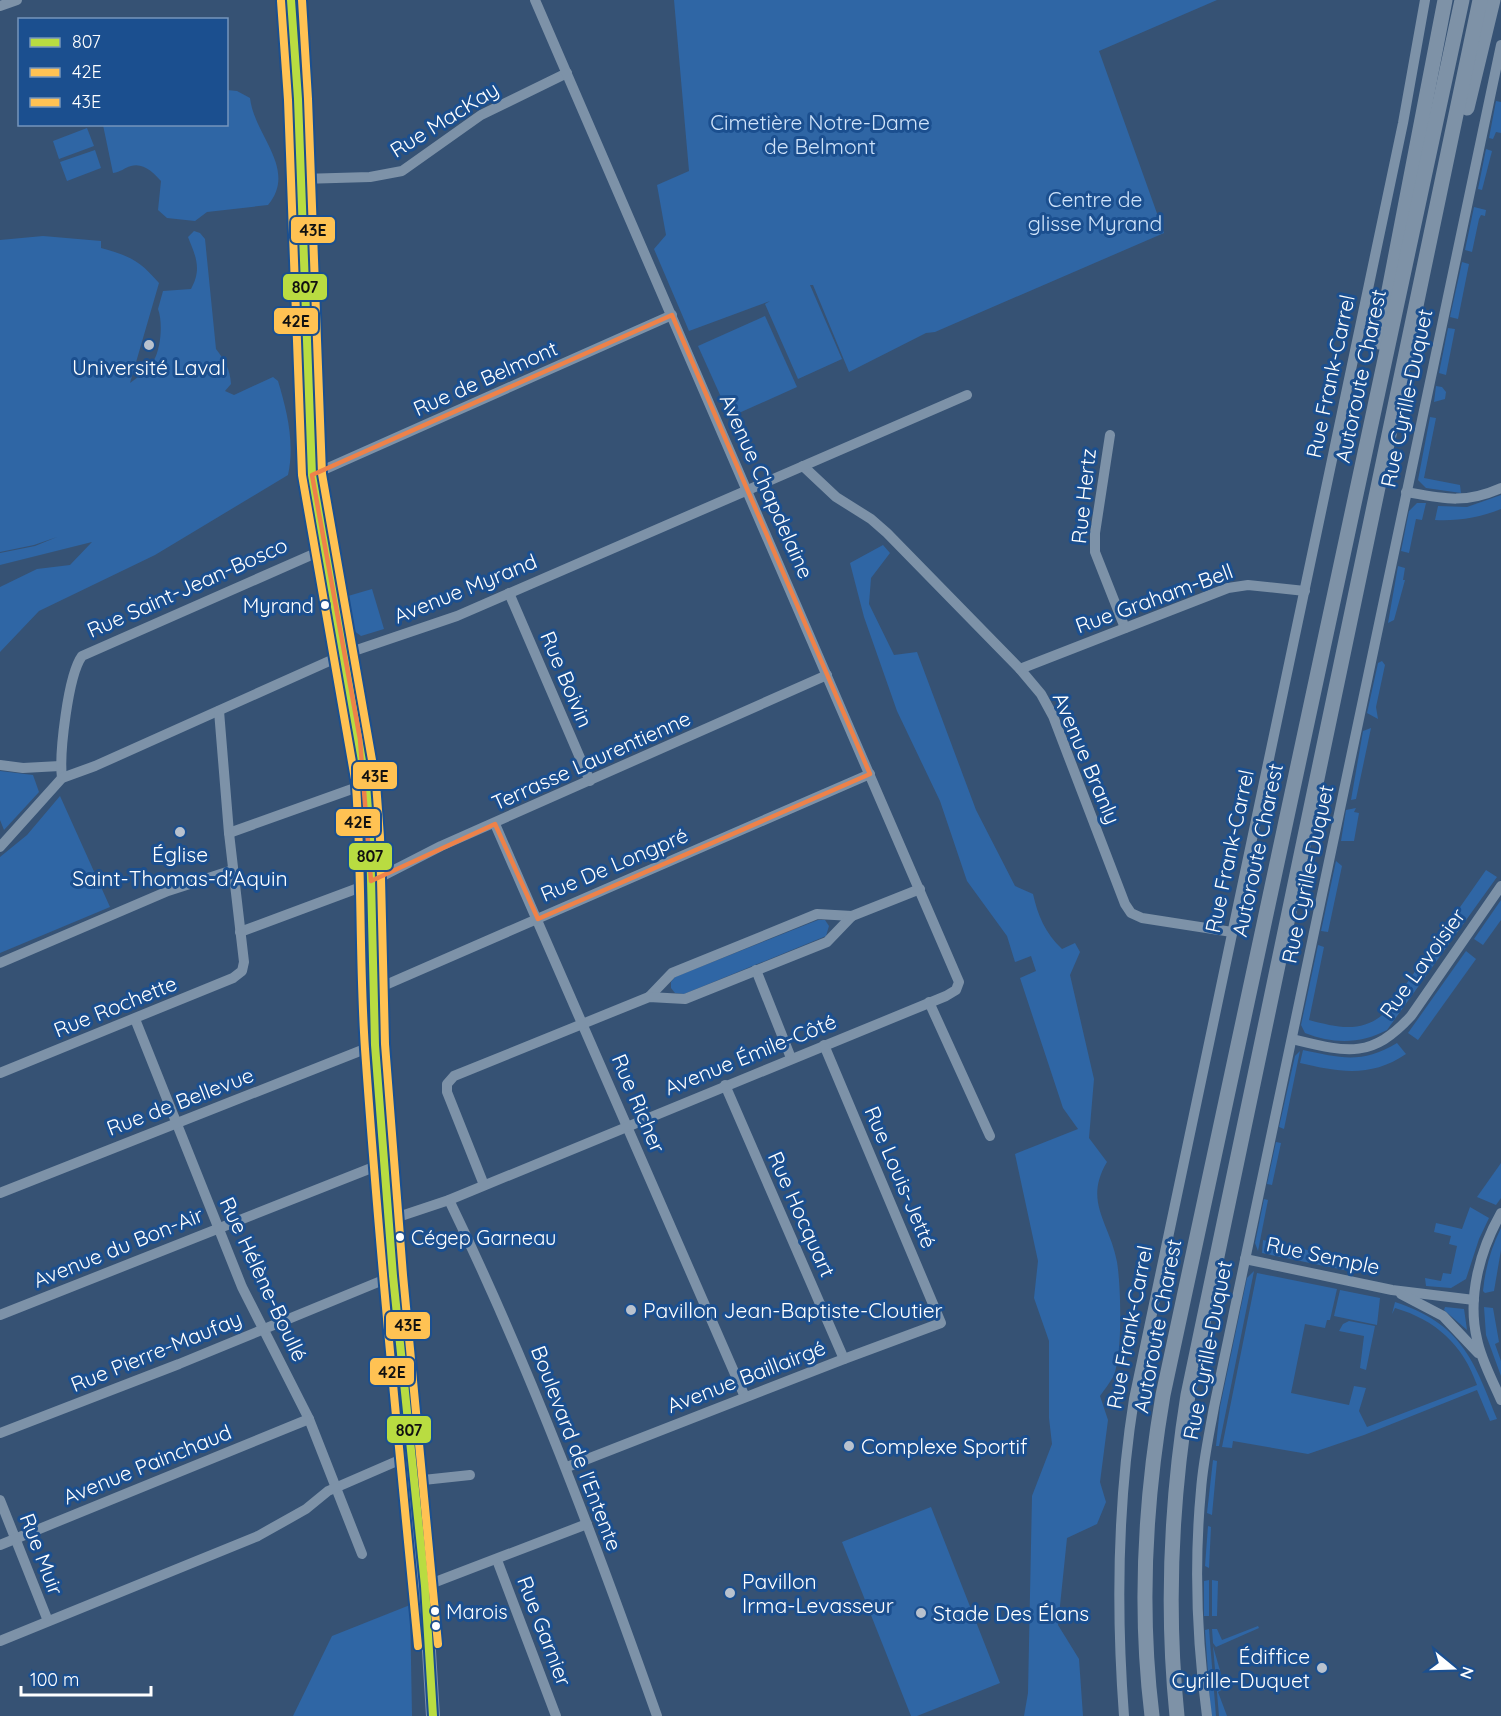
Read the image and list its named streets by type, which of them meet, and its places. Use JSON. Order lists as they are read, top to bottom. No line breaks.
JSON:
{"streets":{"highway":["Autoroute Charest"],"street":["Rue MacKay","Rue Frank-Carrel","Rue de Belmont","Rue Cyrille-Duquet","Avenue Chapdelaine","Rue Hertz","Rue Saint-Jean-Bosco","Avenue Myrand","Rue Graham-Bell","Rue Boivin","Avenue Branly","Terrasse Laurentienne","Rue De Longpré","Rue Lavoisier","Rue Rochette","Avenue Émile-Côté","Rue de Bellevue","Rue Richer","Rue Louis-Jetté","Rue Hocquart","Avenue du Bon-Air","Rue Semple","Rue Hélène-Boullé","Rue Pierre-Maufay","Avenue Baillairgé","Boulevard de l'Entente","Avenue Painchaud","Rue Muir","Rue Garnier"]},"crossings":[["Rue MacKay","Avenue Chapdelaine"],["Rue Frank-Carrel","Rue Graham-Bell"],["Rue Frank-Carrel","Avenue Branly"],["Rue de Belmont","Avenue Chapdelaine"],["Rue Cyrille-Duquet","Rue Lavoisier"],["Rue Cyrille-Duquet","Rue Semple"],["Avenue Chapdelaine","Avenue Myrand"],["Avenue Chapdelaine","Terrasse Laurentienne"],["Avenue Chapdelaine","Rue De Longpré"],["Avenue Chapdelaine","Avenue Émile-Côté"],["Rue Hertz","Rue Graham-Bell"],["Rue Saint-Jean-Bosco","Avenue Myrand"],["Avenue Myrand","Rue Boivin"],["Avenue Myrand","Avenue Branly"],["Rue Graham-Bell","Avenue Branly"],["Rue Boivin","Terrasse Laurentienne"],["Terrasse Laurentienne","Rue Richer"],["Rue De Longpré","Rue Richer"],["Rue Rochette","Rue Hélène-Boullé"],["Avenue Émile-Côté","Rue Richer"],["Avenue Émile-Côté","Rue Louis-Jetté"],["Avenue Émile-Côté","Rue Hocquart"],["Avenue Émile-Côté","Boulevard de l'Entente"],["Rue de Bellevue","Rue Hélène-Boullé"],["Rue Richer","Avenue Baillairgé"],["Rue Louis-Jetté","Avenue Baillairgé"],["Rue Hocquart","Avenue Baillairgé"],["Avenue du Bon-Air","Rue Hélène-Boullé"],["Rue Hélène-Boullé","Rue Pierre-Maufay"],["Rue Hélène-Boullé","Avenue Painchaud"],["Avenue Baillairgé","Boulevard de l'Entente"],["Avenue Painchaud","Rue Muir"]],"parks":["Cimetière Notre-Dame de Belmont","Centre de glisse Myrand"],"places":["Université Laval","Myrand","Église Saint-Thomas-d'Aquin","Cégep Garneau","Pavillon Jean-Baptiste-Cloutier","Complexe Sportif","Pavillon Irma-Levasseur","Marois","Stade Des Élans","Édiffice Cyrille-Duquet"],"lines":["transit line 807","transit line 43E","transit line 42E"],"legend":["807","42E","43E"],"scale_bar":"100 m","north":"right"}
